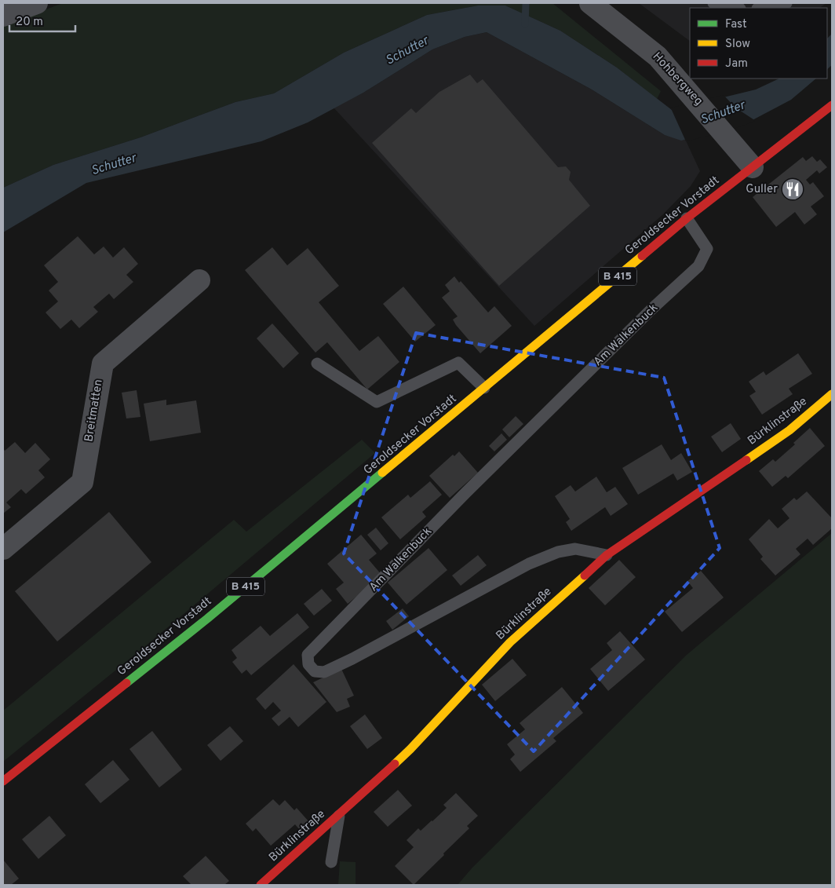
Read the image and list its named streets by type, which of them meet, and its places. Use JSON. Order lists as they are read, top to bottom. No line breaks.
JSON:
{"streets":{"main road":["Geroldsecker Vorstadt","B 415","Bürklinstraße"],"street":["Hohbergweg","Breitmatten"],"lane":["Am Walkenbuck"]},"crossings":[["Hohbergweg","Geroldsecker Vorstadt"],["Geroldsecker Vorstadt","Am Walkenbuck"],["Am Walkenbuck","Bürklinstraße"]],"water":["Schutter"],"places":{"restaurant":["Guller"]},"legend":["Fast","Slow","Jam"],"scale_bar":"20 m"}
